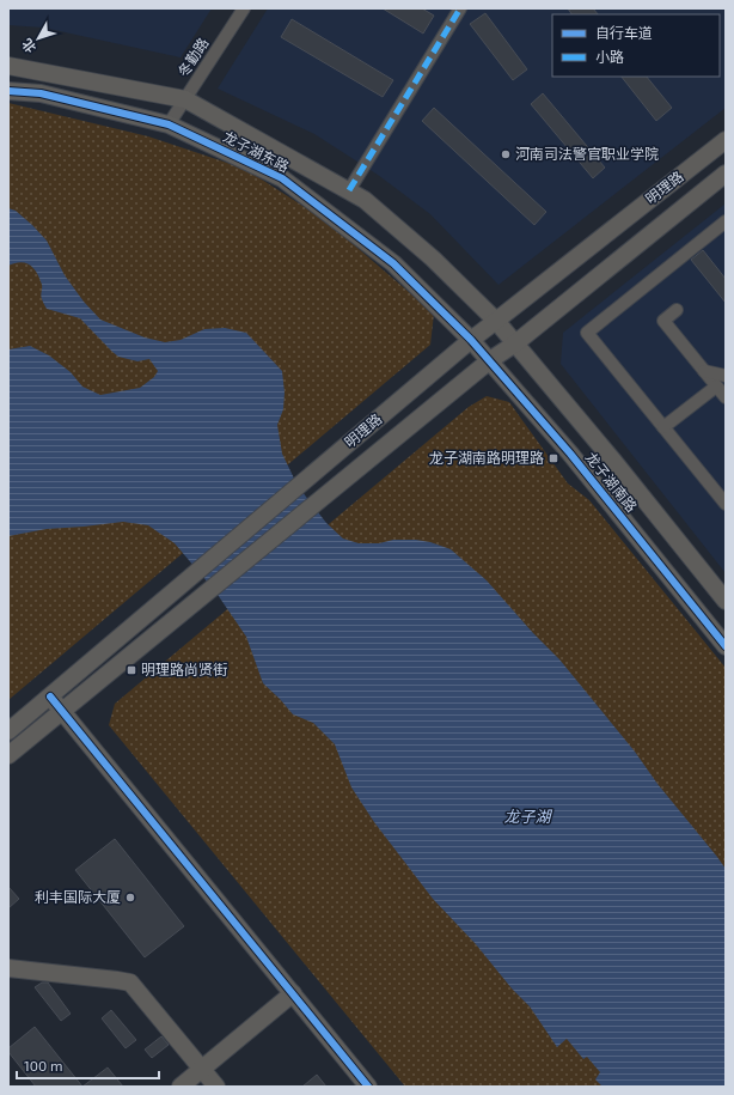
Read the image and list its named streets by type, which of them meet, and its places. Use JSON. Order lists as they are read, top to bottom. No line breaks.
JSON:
{"streets":{"street":["冬勤路","龙子湖东路","明理路","龙子湖南路"]},"crossings":[["冬勤路","龙子湖东路"],["龙子湖东路","明理路"],["龙子湖东路","龙子湖南路"],["明理路","龙子湖南路"]],"water":["龙子湖"],"places":{"other":["河南司法警官职业学院","利丰国际大厦"],"transit":["龙子湖南路明理路","明理路尚贤街"]},"legend":["自行车道","小路"],"scale_bar":"100 m","north":"bottom left"}
